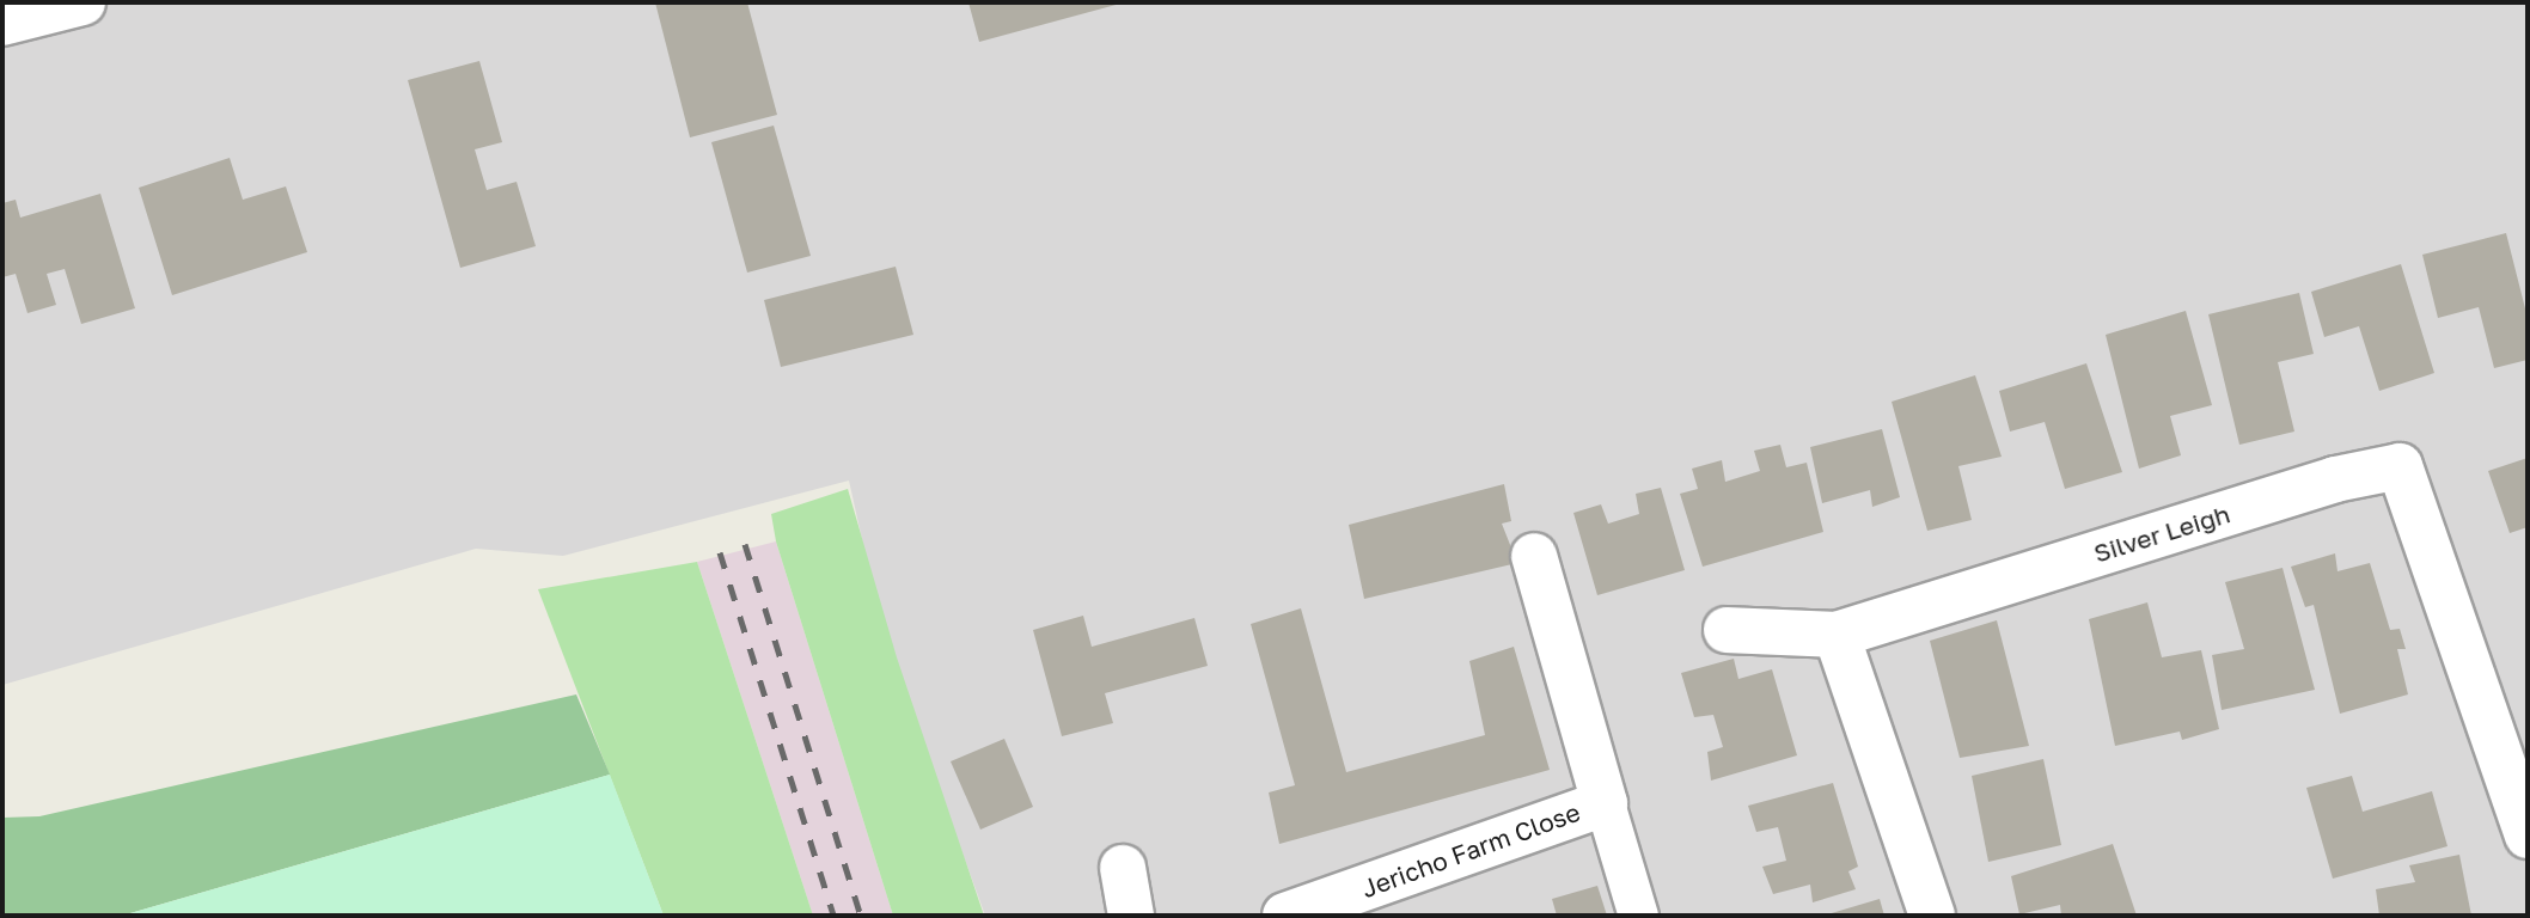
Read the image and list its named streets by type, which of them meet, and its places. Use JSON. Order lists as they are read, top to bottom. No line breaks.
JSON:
{"streets":{"street":["Silver Leigh","Jericho Farm Close"]}}
